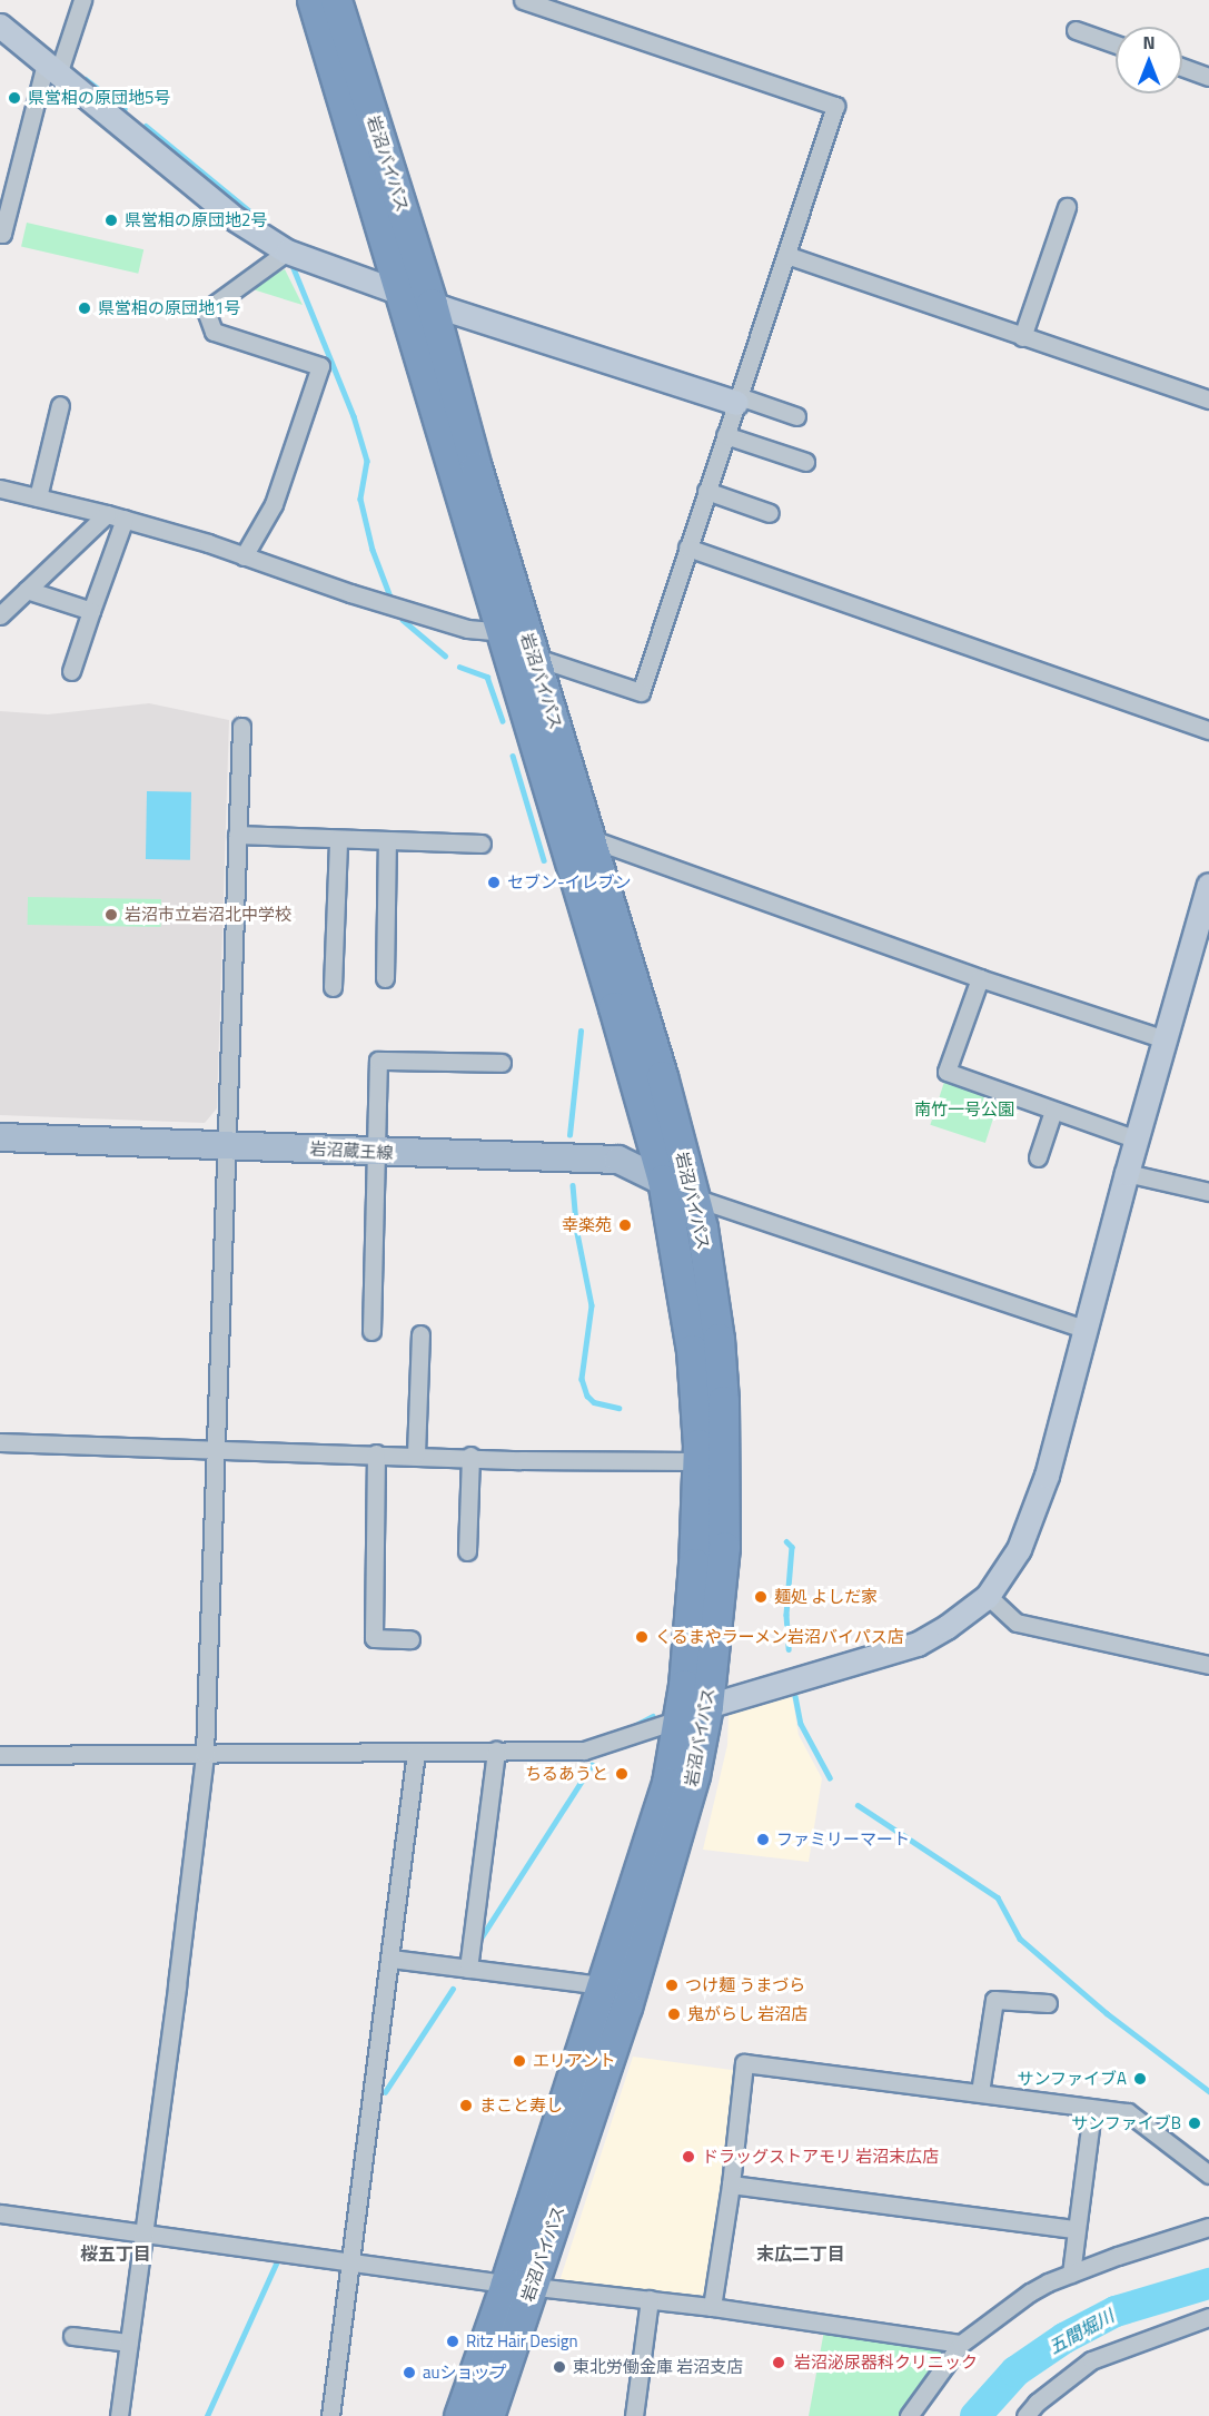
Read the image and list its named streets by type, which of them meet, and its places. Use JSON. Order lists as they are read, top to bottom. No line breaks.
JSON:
{"streets":{"highway":["岩沼バイパス"],"main road":["岩沼蔵王線"]},"crossings":[["岩沼バイパス","岩沼蔵王線"]],"districts":["桜五丁目","末広二丁目"],"water":["五間堀川"],"parks":["南竹一号公園"],"places":["県営相の原団地5号","県営相の原団地2号","県営相の原団地1号","セブン-イレブン","岩沼市立岩沼北中学校","幸楽苑","麺処 よしだ家","くるまやラーメン岩沼バイパス店","ちるあうと","ファミリーマート","つけ麺 うまづら","鬼がらし 岩沼店","エリアント","サンファイブA","まこと寿し","サンファイブB","ドラッグストアモリ 岩沼末広店","Ritz Hair Design","岩沼泌尿器科クリニック","東北労働金庫 岩沼支店","auショップ"],"north":"top"}
